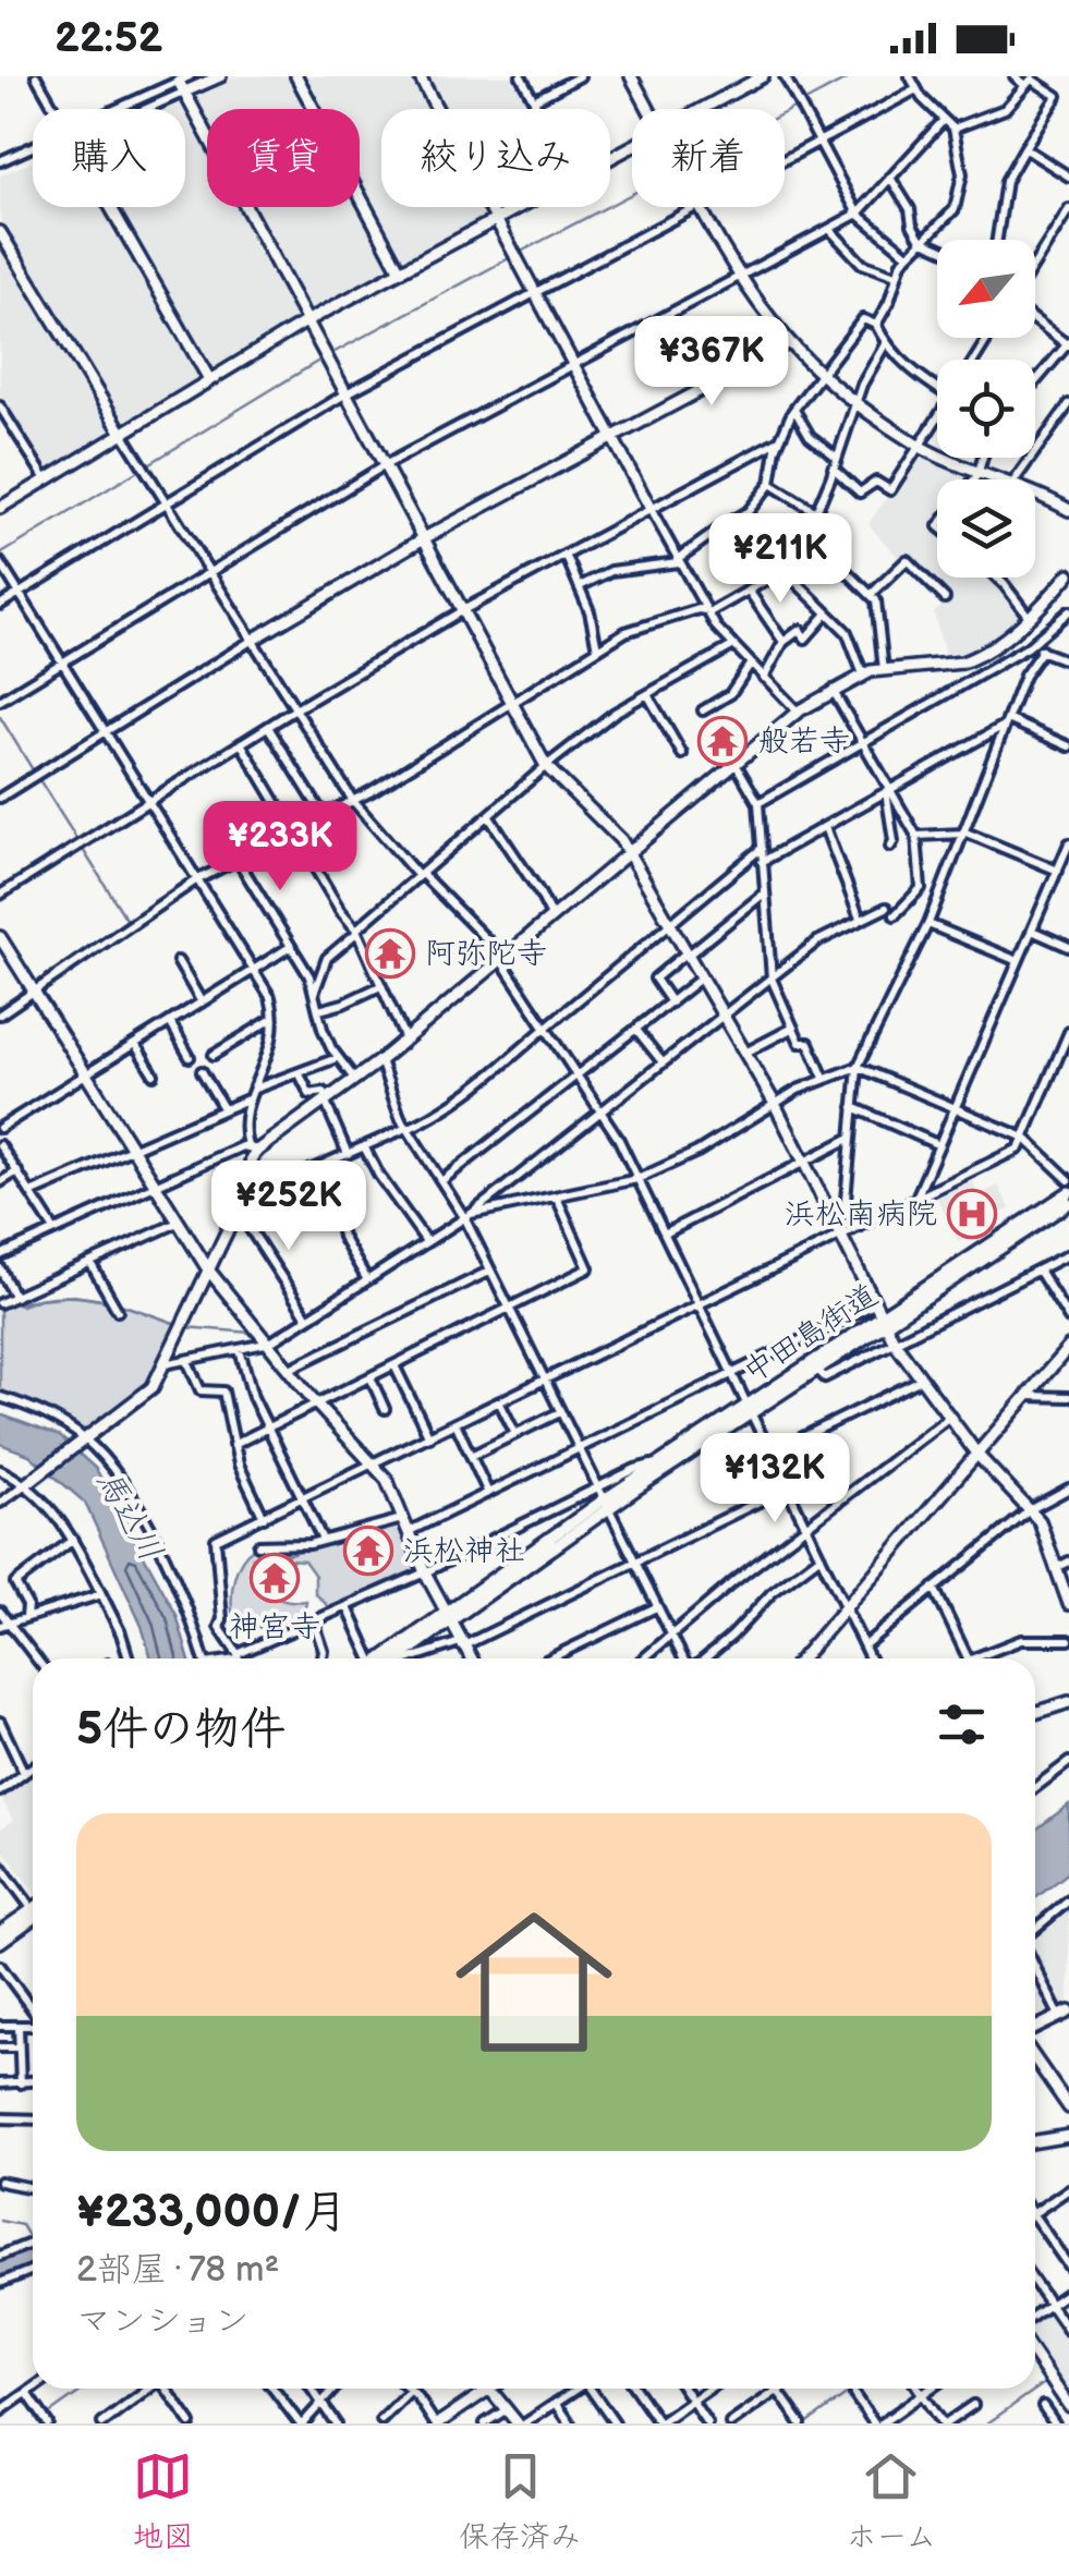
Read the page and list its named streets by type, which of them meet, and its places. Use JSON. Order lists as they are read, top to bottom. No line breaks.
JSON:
{"streets":{"street":["中田島街道"]},"water":["馬込川"],"places":{"temple":["般若寺","阿弥陀寺","浜松神社","神宮寺"],"hospital":["浜松南病院"]},"north":"bottom left","page":{"status":"22:52","chip":["購入","賃貸","絞り込み","新着"],"price":["¥367K","¥211K","¥233K","¥252K","¥132K"],"heading":"5件の物件","list":[{"name":"¥233,000/月","note":"2部屋 · 78 m² · マンション"}],"tabs":["地図","保存済み","ホーム"]}}
